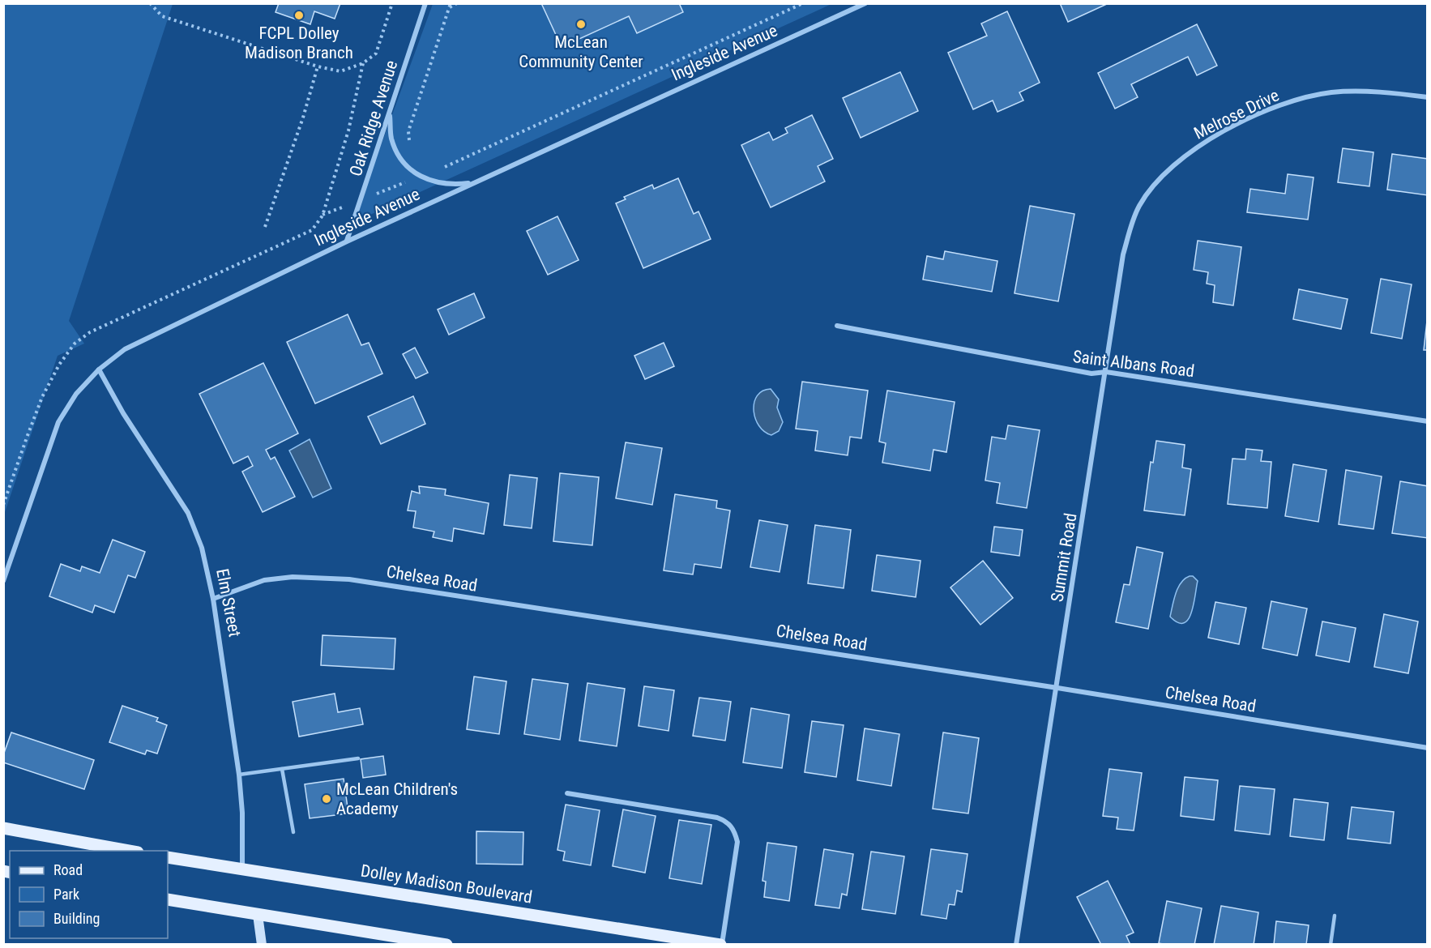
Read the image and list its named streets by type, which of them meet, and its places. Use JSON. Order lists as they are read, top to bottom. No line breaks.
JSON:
{"streets":{"main road":["Dolley Madison Boulevard"],"street":["Ingleside Avenue","Melrose Drive","Oak Ridge Avenue","Saint Albans Road","Summit Road","Chelsea Road","Elm Street"]},"crossings":[["Ingleside Avenue","Oak Ridge Avenue"],["Ingleside Avenue","Elm Street"],["Melrose Drive","Summit Road"],["Saint Albans Road","Summit Road"],["Summit Road","Chelsea Road"],["Chelsea Road","Elm Street"],["Elm Street","Dolley Madison Boulevard"]],"places":["FCPL Dolley Madison Branch","McLean Community Center","McLean Children's Academy"],"legend":["Road","Park","Building"]}
